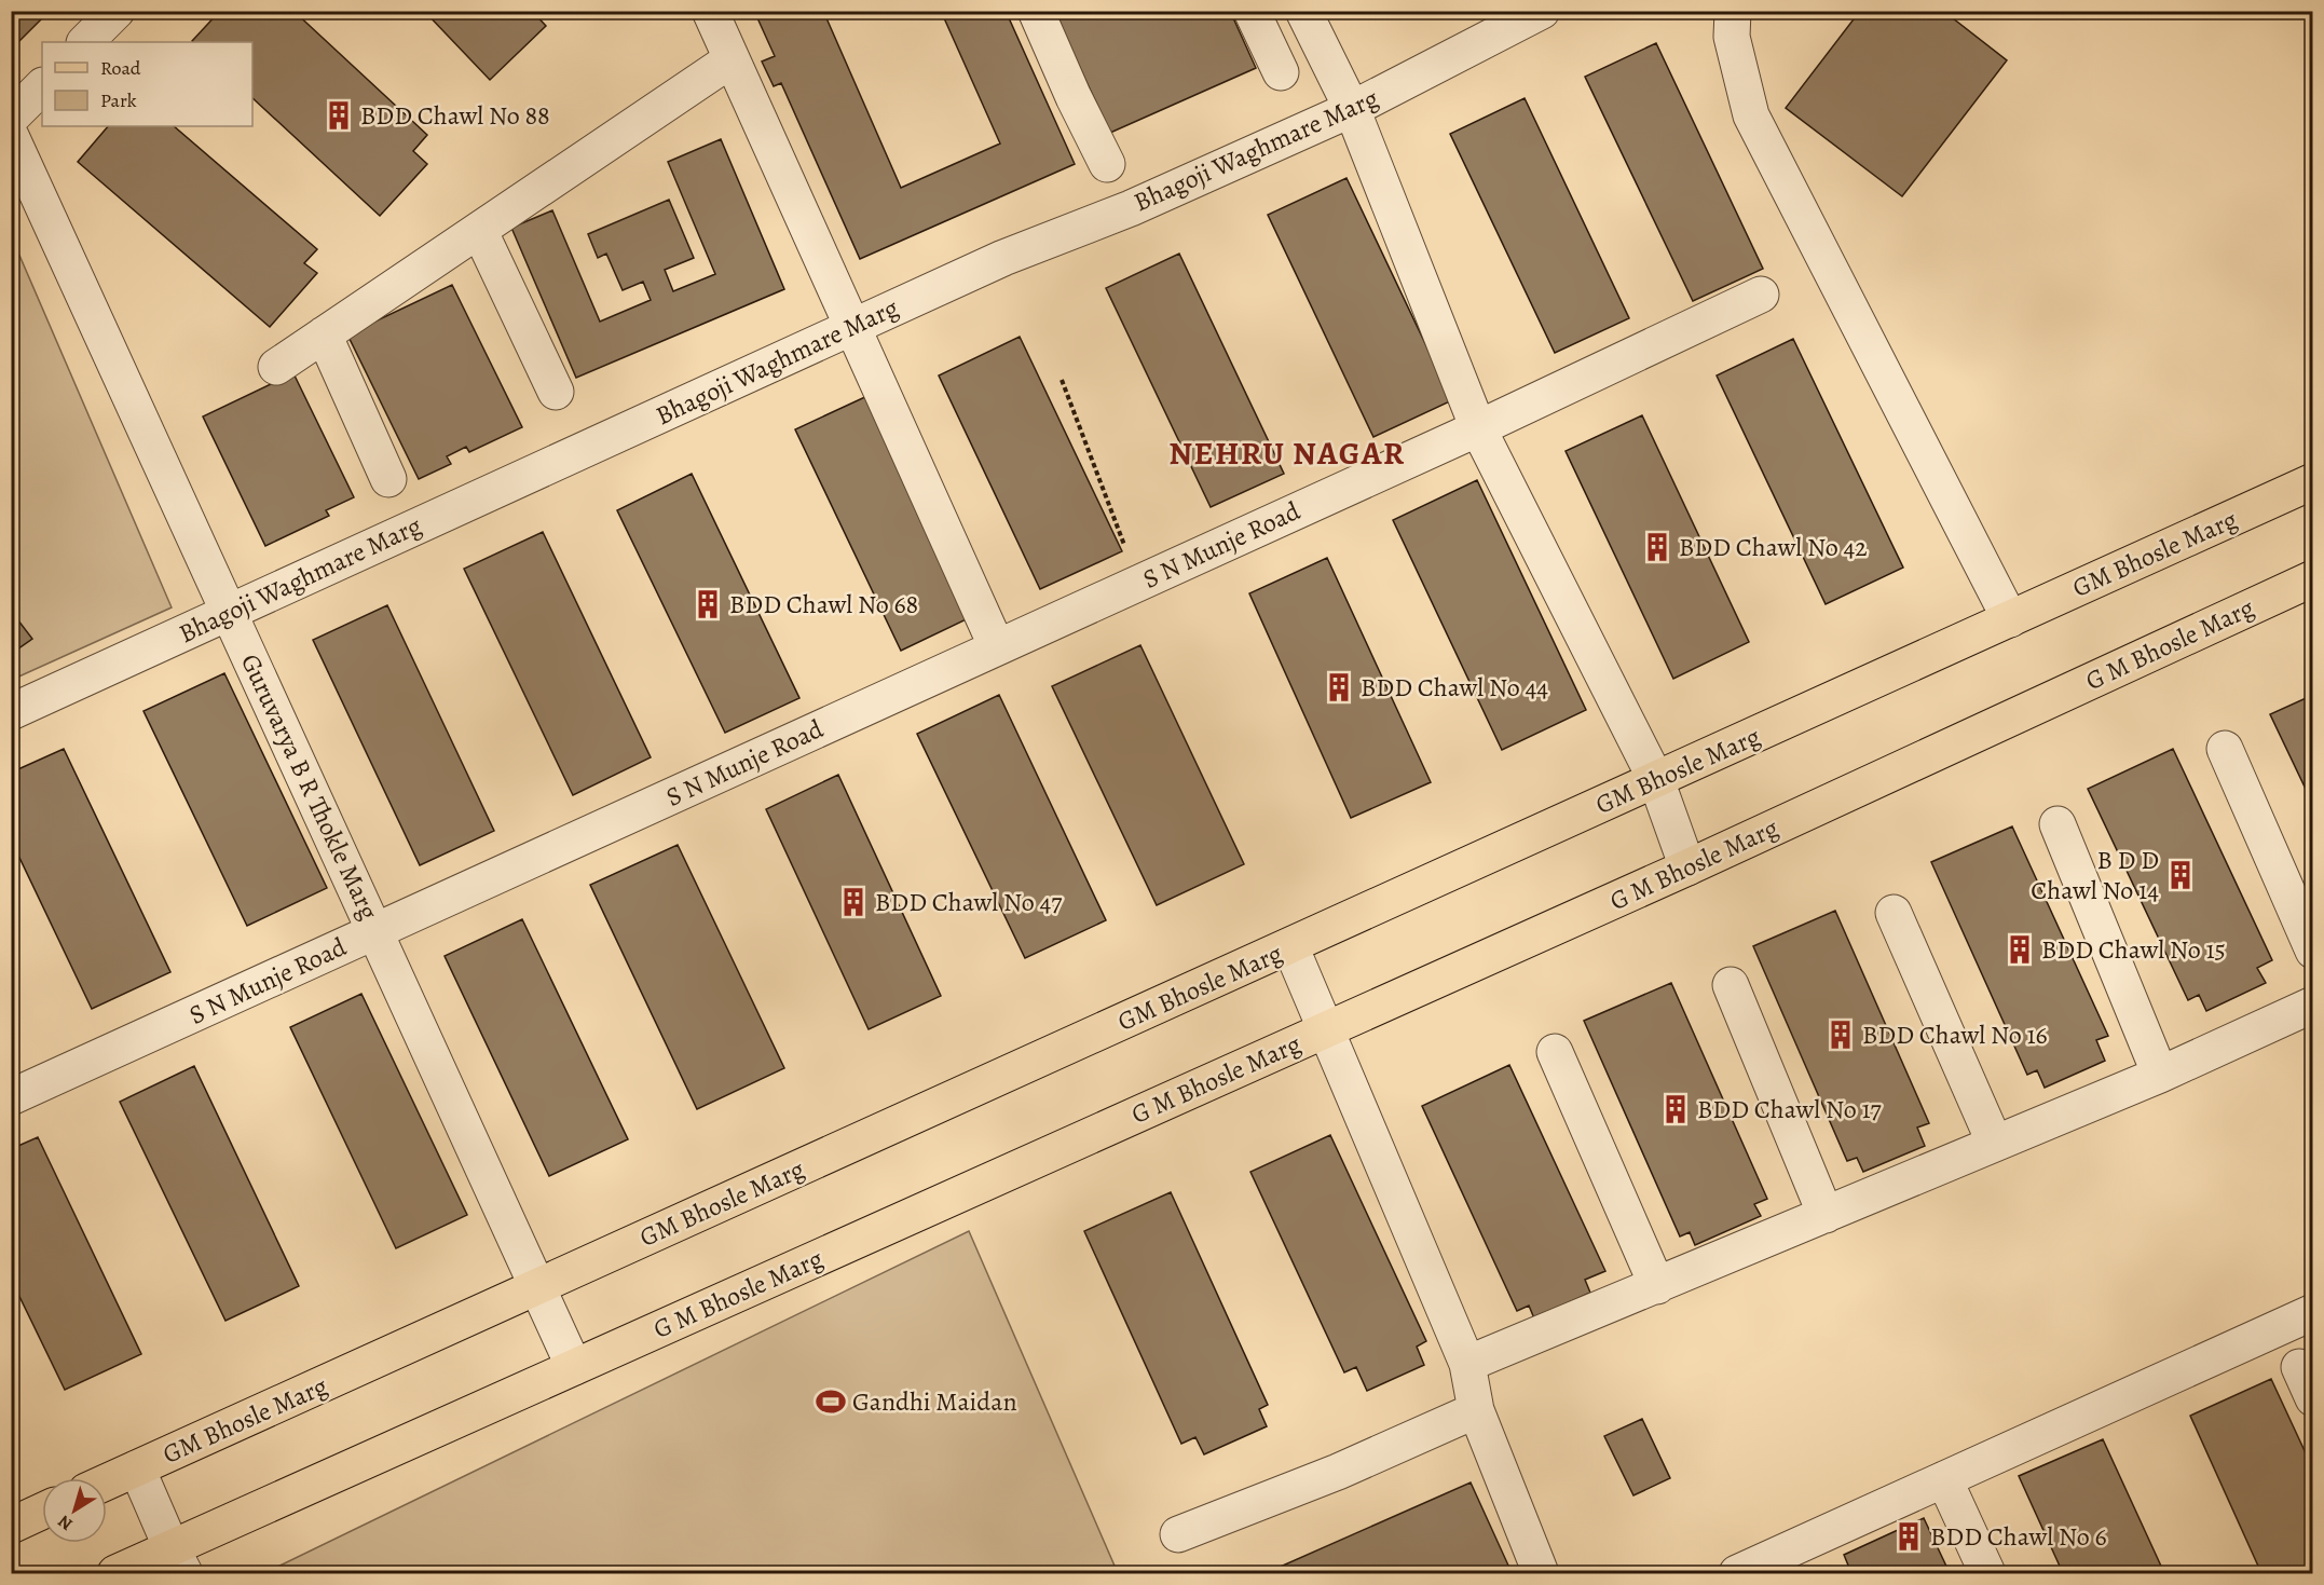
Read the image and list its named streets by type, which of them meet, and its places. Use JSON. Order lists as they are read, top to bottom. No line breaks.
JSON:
{"streets":{"main road":["GM Bhosle Marg","G M Bhosle Marg"],"street":["Bhagoji Waghmare Marg","S N Munje Road","Guruvarya B R Thokle Marg"]},"crossings":[["Bhagoji Waghmare Marg","Guruvarya B R Thokle Marg"],["S N Munje Road","Guruvarya B R Thokle Marg"],["GM Bhosle Marg","Guruvarya B R Thokle Marg"],["G M Bhosle Marg","Guruvarya B R Thokle Marg"]],"districts":["NEHRU NAGAR"],"places":{"building":["BDD Chawl No 88","BDD Chawl No 42","BDD Chawl No 68","BDD Chawl No 44","B D D Chawl No 14","BDD Chawl No 47","BDD Chawl No 15","BDD Chawl No 16","BDD Chawl No 17","BDD Chawl No 6"],"sports":["Gandhi Maidan"]},"legend":["Road","Park"],"north":"bottom left"}
